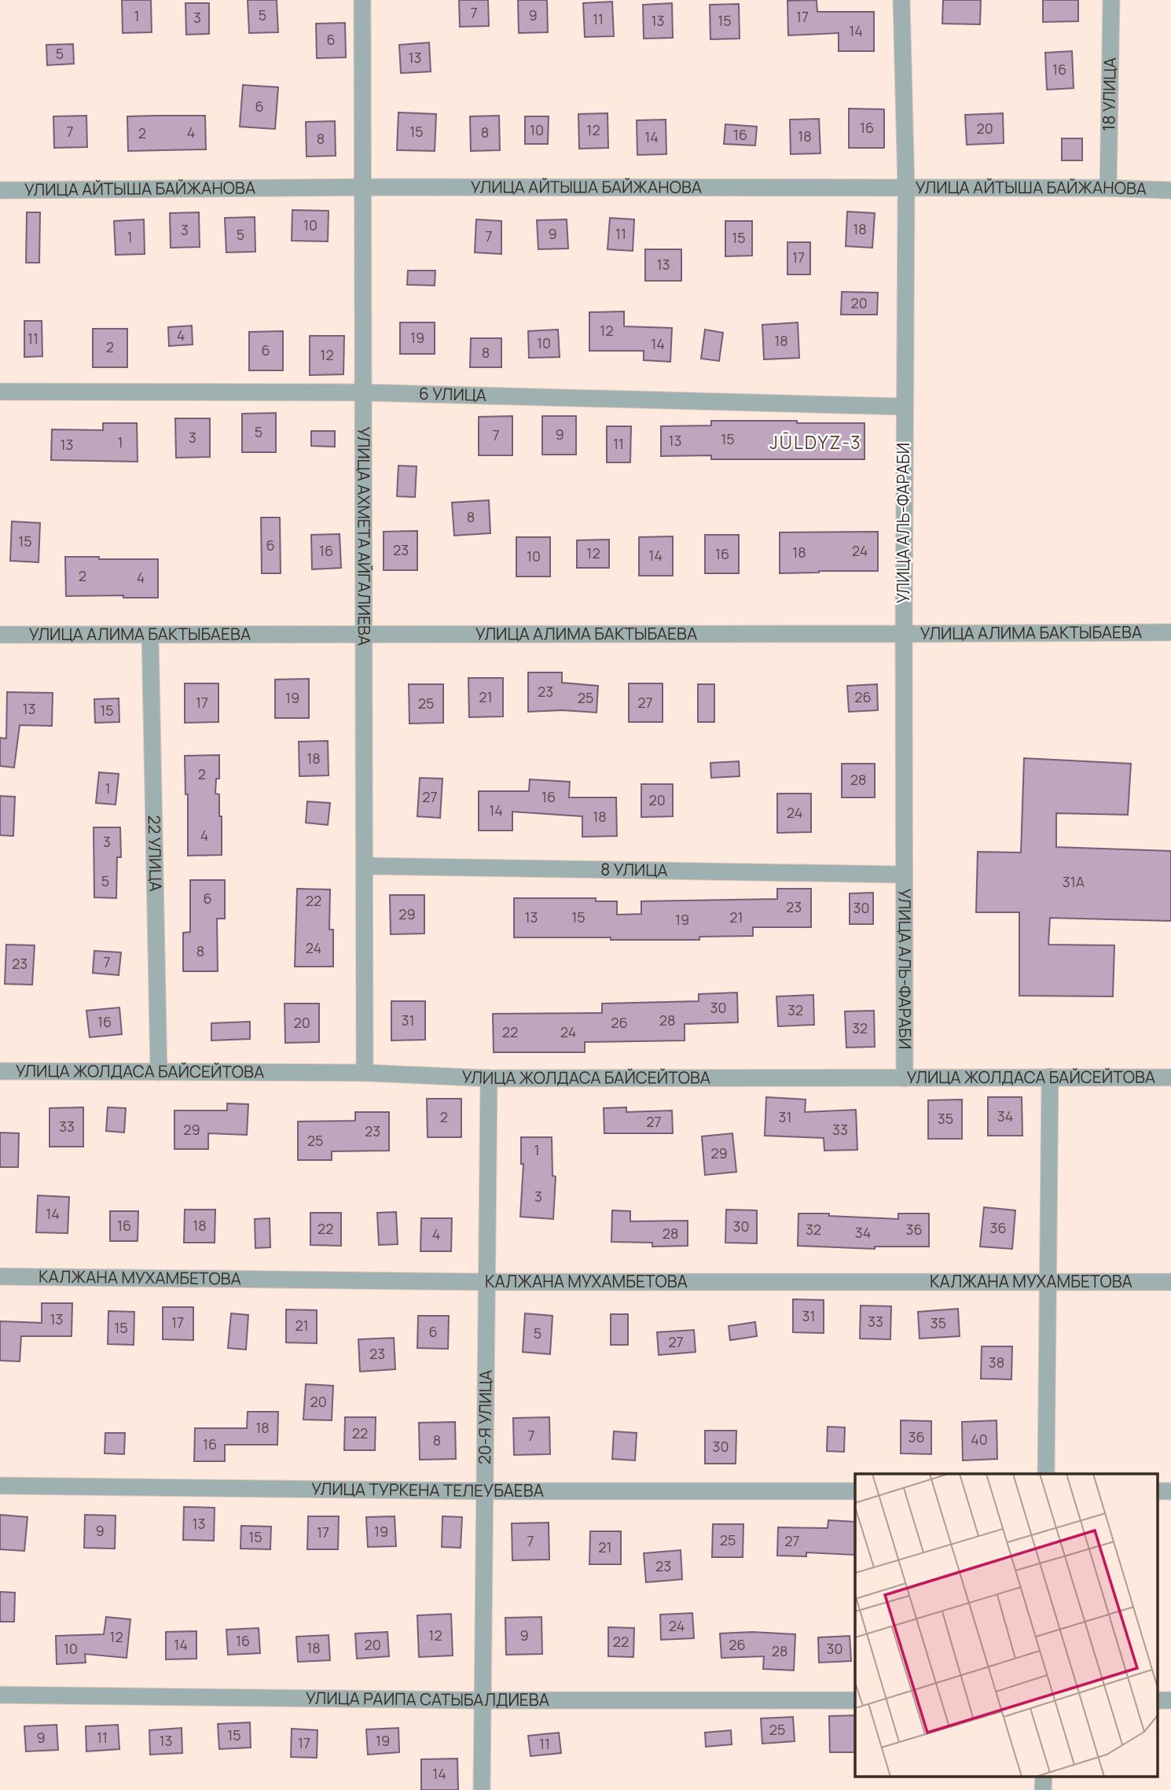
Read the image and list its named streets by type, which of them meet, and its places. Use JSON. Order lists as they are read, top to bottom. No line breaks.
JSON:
{"streets":{"street":["18 УЛИЦА","УЛИЦА АЙТЫША БАЙЖАНОВА","6 УЛИЦА","УЛИЦА АЛЬ-ФАРАБИ","УЛИЦА АХМЕТА АЙГАЛИЕВА","УЛИЦА АЛИМА БАКТЫБАЕВА","22 УЛИЦА","8 УЛИЦА","УЛИЦА ЖОЛДАСА БАЙСЕЙТОВА","КАЛЖАНА МУХАМБЕТОВА","20-Я УЛИЦА","УЛИЦА ТУРКЕНА ТЕЛЕУБАЕВА","УЛИЦА РАИПА САТЫБАЛДИЕВА"]},"crossings":[["18 УЛИЦА","УЛИЦА АЙТЫША БАЙЖАНОВА"],["УЛИЦА АЙТЫША БАЙЖАНОВА","УЛИЦА АЛЬ-ФАРАБИ"],["УЛИЦА АЙТЫША БАЙЖАНОВА","УЛИЦА АХМЕТА АЙГАЛИЕВА"],["6 УЛИЦА","УЛИЦА АЛЬ-ФАРАБИ"],["6 УЛИЦА","УЛИЦА АХМЕТА АЙГАЛИЕВА"],["УЛИЦА АЛЬ-ФАРАБИ","УЛИЦА АЛИМА БАКТЫБАЕВА"],["УЛИЦА АЛЬ-ФАРАБИ","8 УЛИЦА"],["УЛИЦА АЛЬ-ФАРАБИ","УЛИЦА ЖОЛДАСА БАЙСЕЙТОВА"],["УЛИЦА АХМЕТА АЙГАЛИЕВА","УЛИЦА АЛИМА БАКТЫБАЕВА"],["УЛИЦА АХМЕТА АЙГАЛИЕВА","8 УЛИЦА"],["УЛИЦА АХМЕТА АЙГАЛИЕВА","УЛИЦА ЖОЛДАСА БАЙСЕЙТОВА"],["УЛИЦА АЛИМА БАКТЫБАЕВА","22 УЛИЦА"],["22 УЛИЦА","УЛИЦА ЖОЛДАСА БАЙСЕЙТОВА"],["УЛИЦА ЖОЛДАСА БАЙСЕЙТОВА","20-Я УЛИЦА"],["КАЛЖАНА МУХАМБЕТОВА","20-Я УЛИЦА"],["20-Я УЛИЦА","УЛИЦА ТУРКЕНА ТЕЛЕУБАЕВА"],["20-Я УЛИЦА","УЛИЦА РАИПА САТЫБАЛДИЕВА"]],"districts":["JŪLDYZ-3"],"house_numbers":["7","5","9","1","17","3","11","13","15","14","6","5","13","16","6","16","20","10","12","7","15","4","8","2","16","18","14","8","10","18","3","9","11","5","7","1","15","17","13","20","12","4","19","11","18","10","14","2","6","8","12","5","9","7","3","15","13","1","11","13","8","15","6","23","16","24","18","12","16","14","10","2","4","23","21","26","19","25","17","27","25","13","15","18","2","28","1","27","16","20","14","24","18","4","3","5","31А","6","22","23","30","29","13","15","21","19","24","8","7","23","30","32","31","28","16","20","26","32","22","24","34","2","31","35","27","33","29","33","23","25","1","29","3","14","16","18","30","36","22","32","36","34","28","4","31","13","33","17","35","21","15","6","5","27","23","38","20","18","22","7","36","40","8","16","30","13","9","19","17","15","25","7","27","21","23","24","12","9","12","16","22","14","20","26","18","10","30","28","25","15","9","11","13","19","17","11","14"]}
